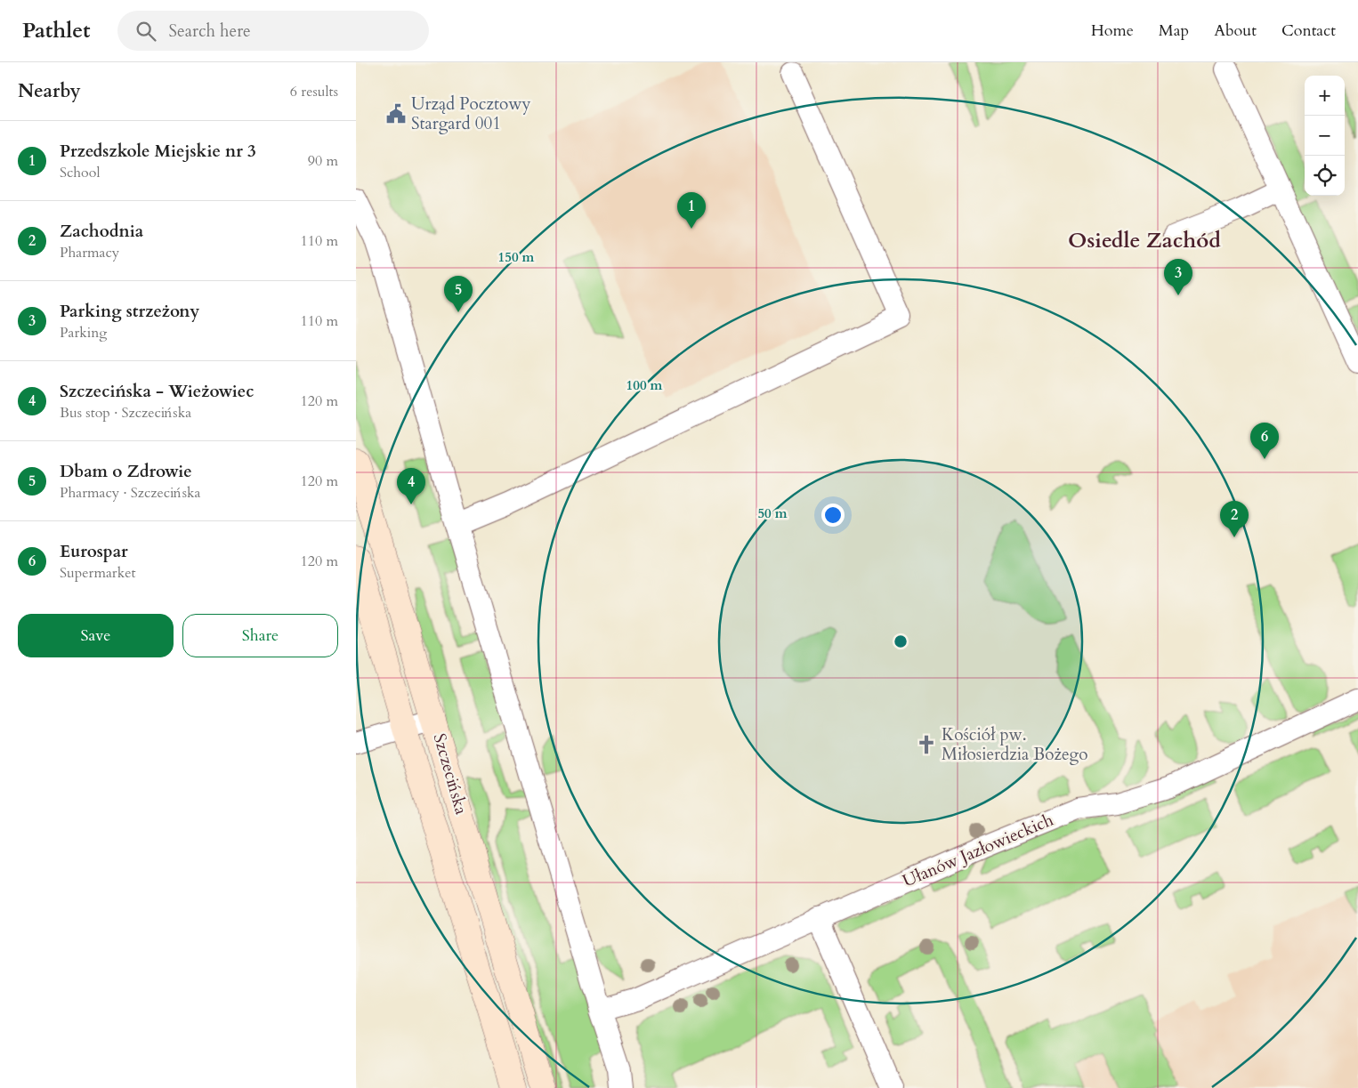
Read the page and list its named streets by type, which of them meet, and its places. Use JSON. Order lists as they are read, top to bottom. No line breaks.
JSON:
{"streets":{"main road":["Szczecińska"],"street":["Ułanów Jazłowieckich"]},"districts":["Osiedle Zachód"],"places":{"public building":["Urząd Pocztowy Stargard 001"],"church":["Kościół pw. Miłosierdzia Bożego"]},"page":{"header":"Pathlet","search":"Search here","nav":["Home","Map","About","Contact"],"heading":["Nearby","6 results"],"map_buttons":["+","−"],"list":[{"mark":"1","name":"Przedszkole Miejskie nr 3","note":"School","value":"90 m"},{"mark":"2","name":"Zachodnia","note":"Pharmacy","value":"110 m"},{"mark":"3","name":"Parking strzeżony","note":"Parking","value":"110 m"},{"mark":"4","name":"Szczecińska - Wieżowiec","note":"Bus stop · Szczecińska","value":"120 m"},{"mark":"5","name":"Dbam o Zdrowie","note":"Pharmacy · Szczecińska","value":"120 m"},{"mark":"6","name":"Eurospar","note":"Supermarket","value":"120 m"}],"pins":["1","3","5","6","4","2"],"buttons":["Save","Share"]},"rings":["150 m","100 m","50 m"]}
